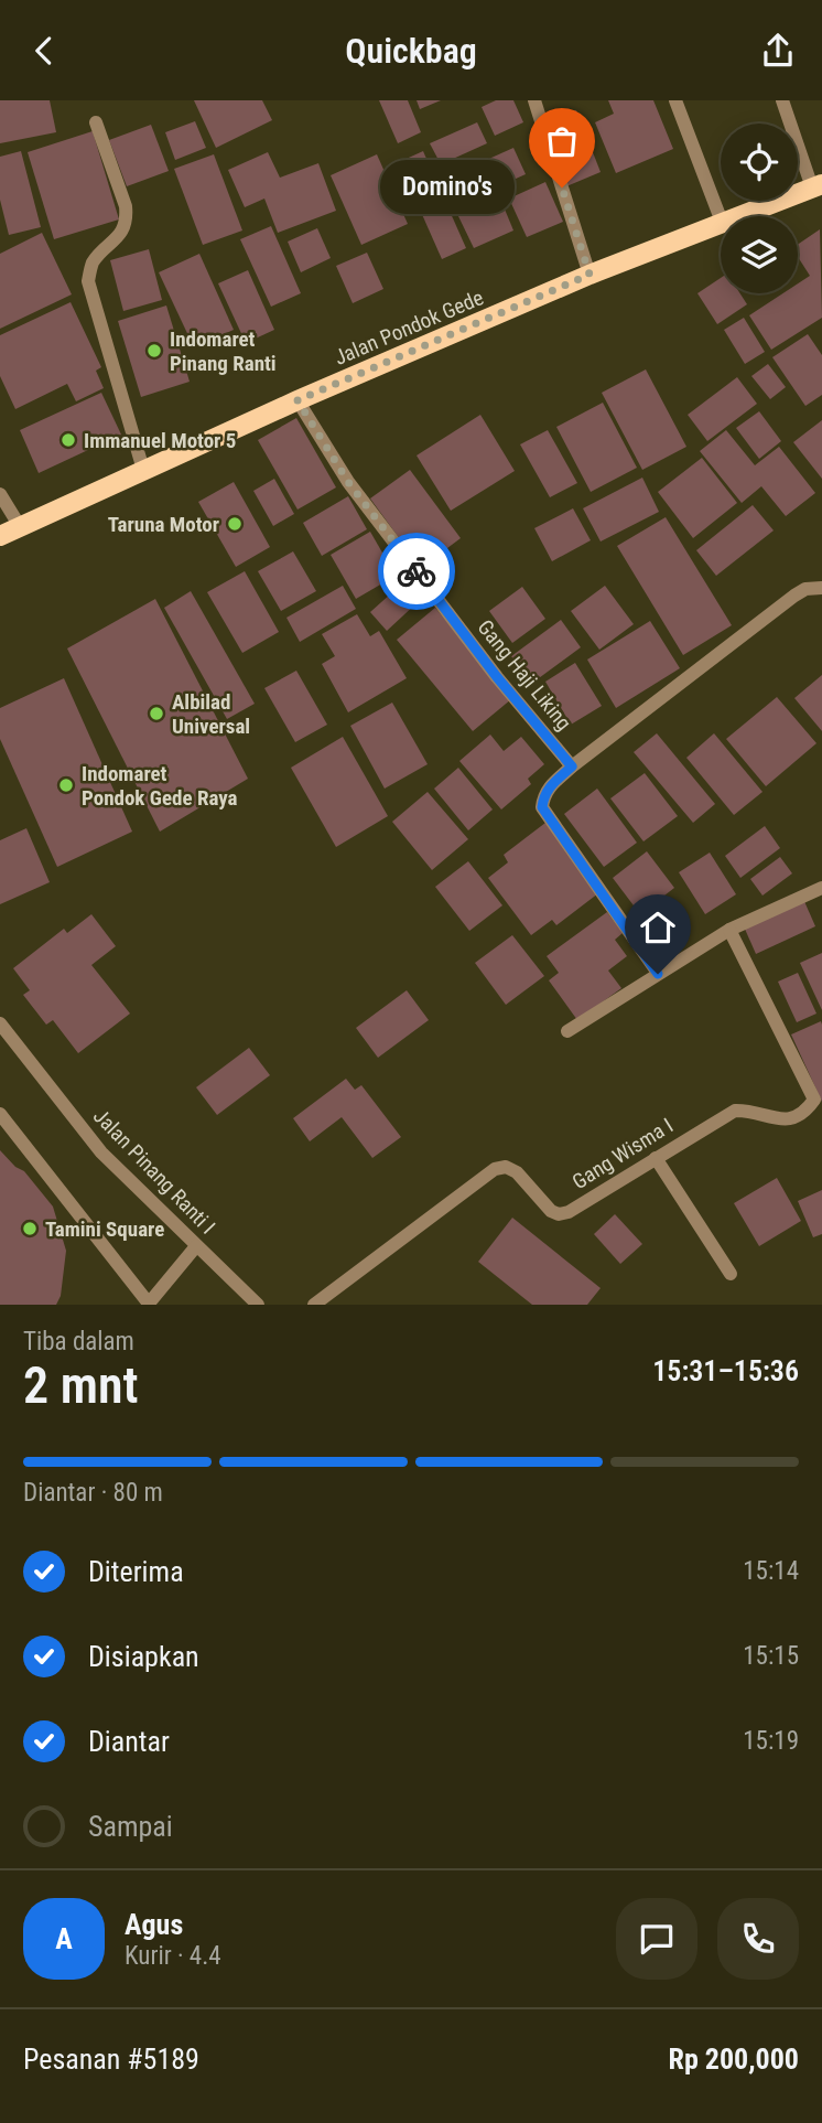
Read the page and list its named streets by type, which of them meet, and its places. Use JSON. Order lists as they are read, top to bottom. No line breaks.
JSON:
{"streets":{"main road":["Jalan Pondok Gede"],"street":["Gang Haji Liking","Gang Wisma I","Jalan Pinang Ranti I"]},"crossings":[["Jalan Pondok Gede","Gang Haji Liking"]],"places":["Domino's","Indomaret Pinang Ranti","Immanuel Motor 5","Taruna Motor","Albilad Universal","Indomaret Pondok Gede Raya","Tamini Square"],"page":{"header":"Quickbag","bubble":"Domino's","heading":["2 mnt","Tiba dalam","15:31–15:36"],"panel":["Agus","Kurir · 4.4","Pesanan #5189","Rp 200,000"],"bar":"Diantar · 80 m","list":[["Diterima","15:14"],["Disiapkan","15:15"],["Diantar","15:19"],"Sampai"],"round":"A"}}
